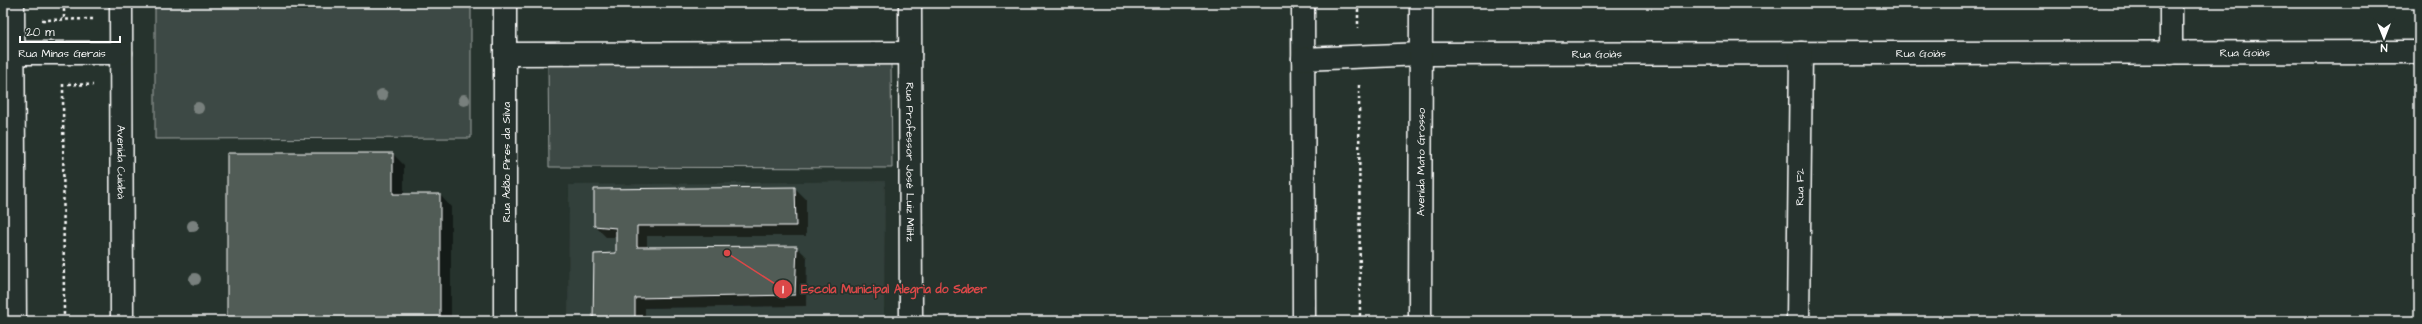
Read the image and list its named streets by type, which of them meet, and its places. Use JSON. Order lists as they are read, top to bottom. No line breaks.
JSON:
{"streets":{"street":["Rua Minas Gerais","Rua Goiás","Avenida Cuiabá","Rua Adão Pires da Silva","Rua Professor José Luiz Militz","Avenida Mato Grosso","Rua F2"]},"crossings":[["Rua Minas Gerais","Avenida Cuiabá"],["Rua Goiás","Avenida Mato Grosso"],["Rua Goiás","Rua F2"]],"places":["Escola Municipal Alegria do Saber"],"scale_bar":"20 m","north":"bottom"}
